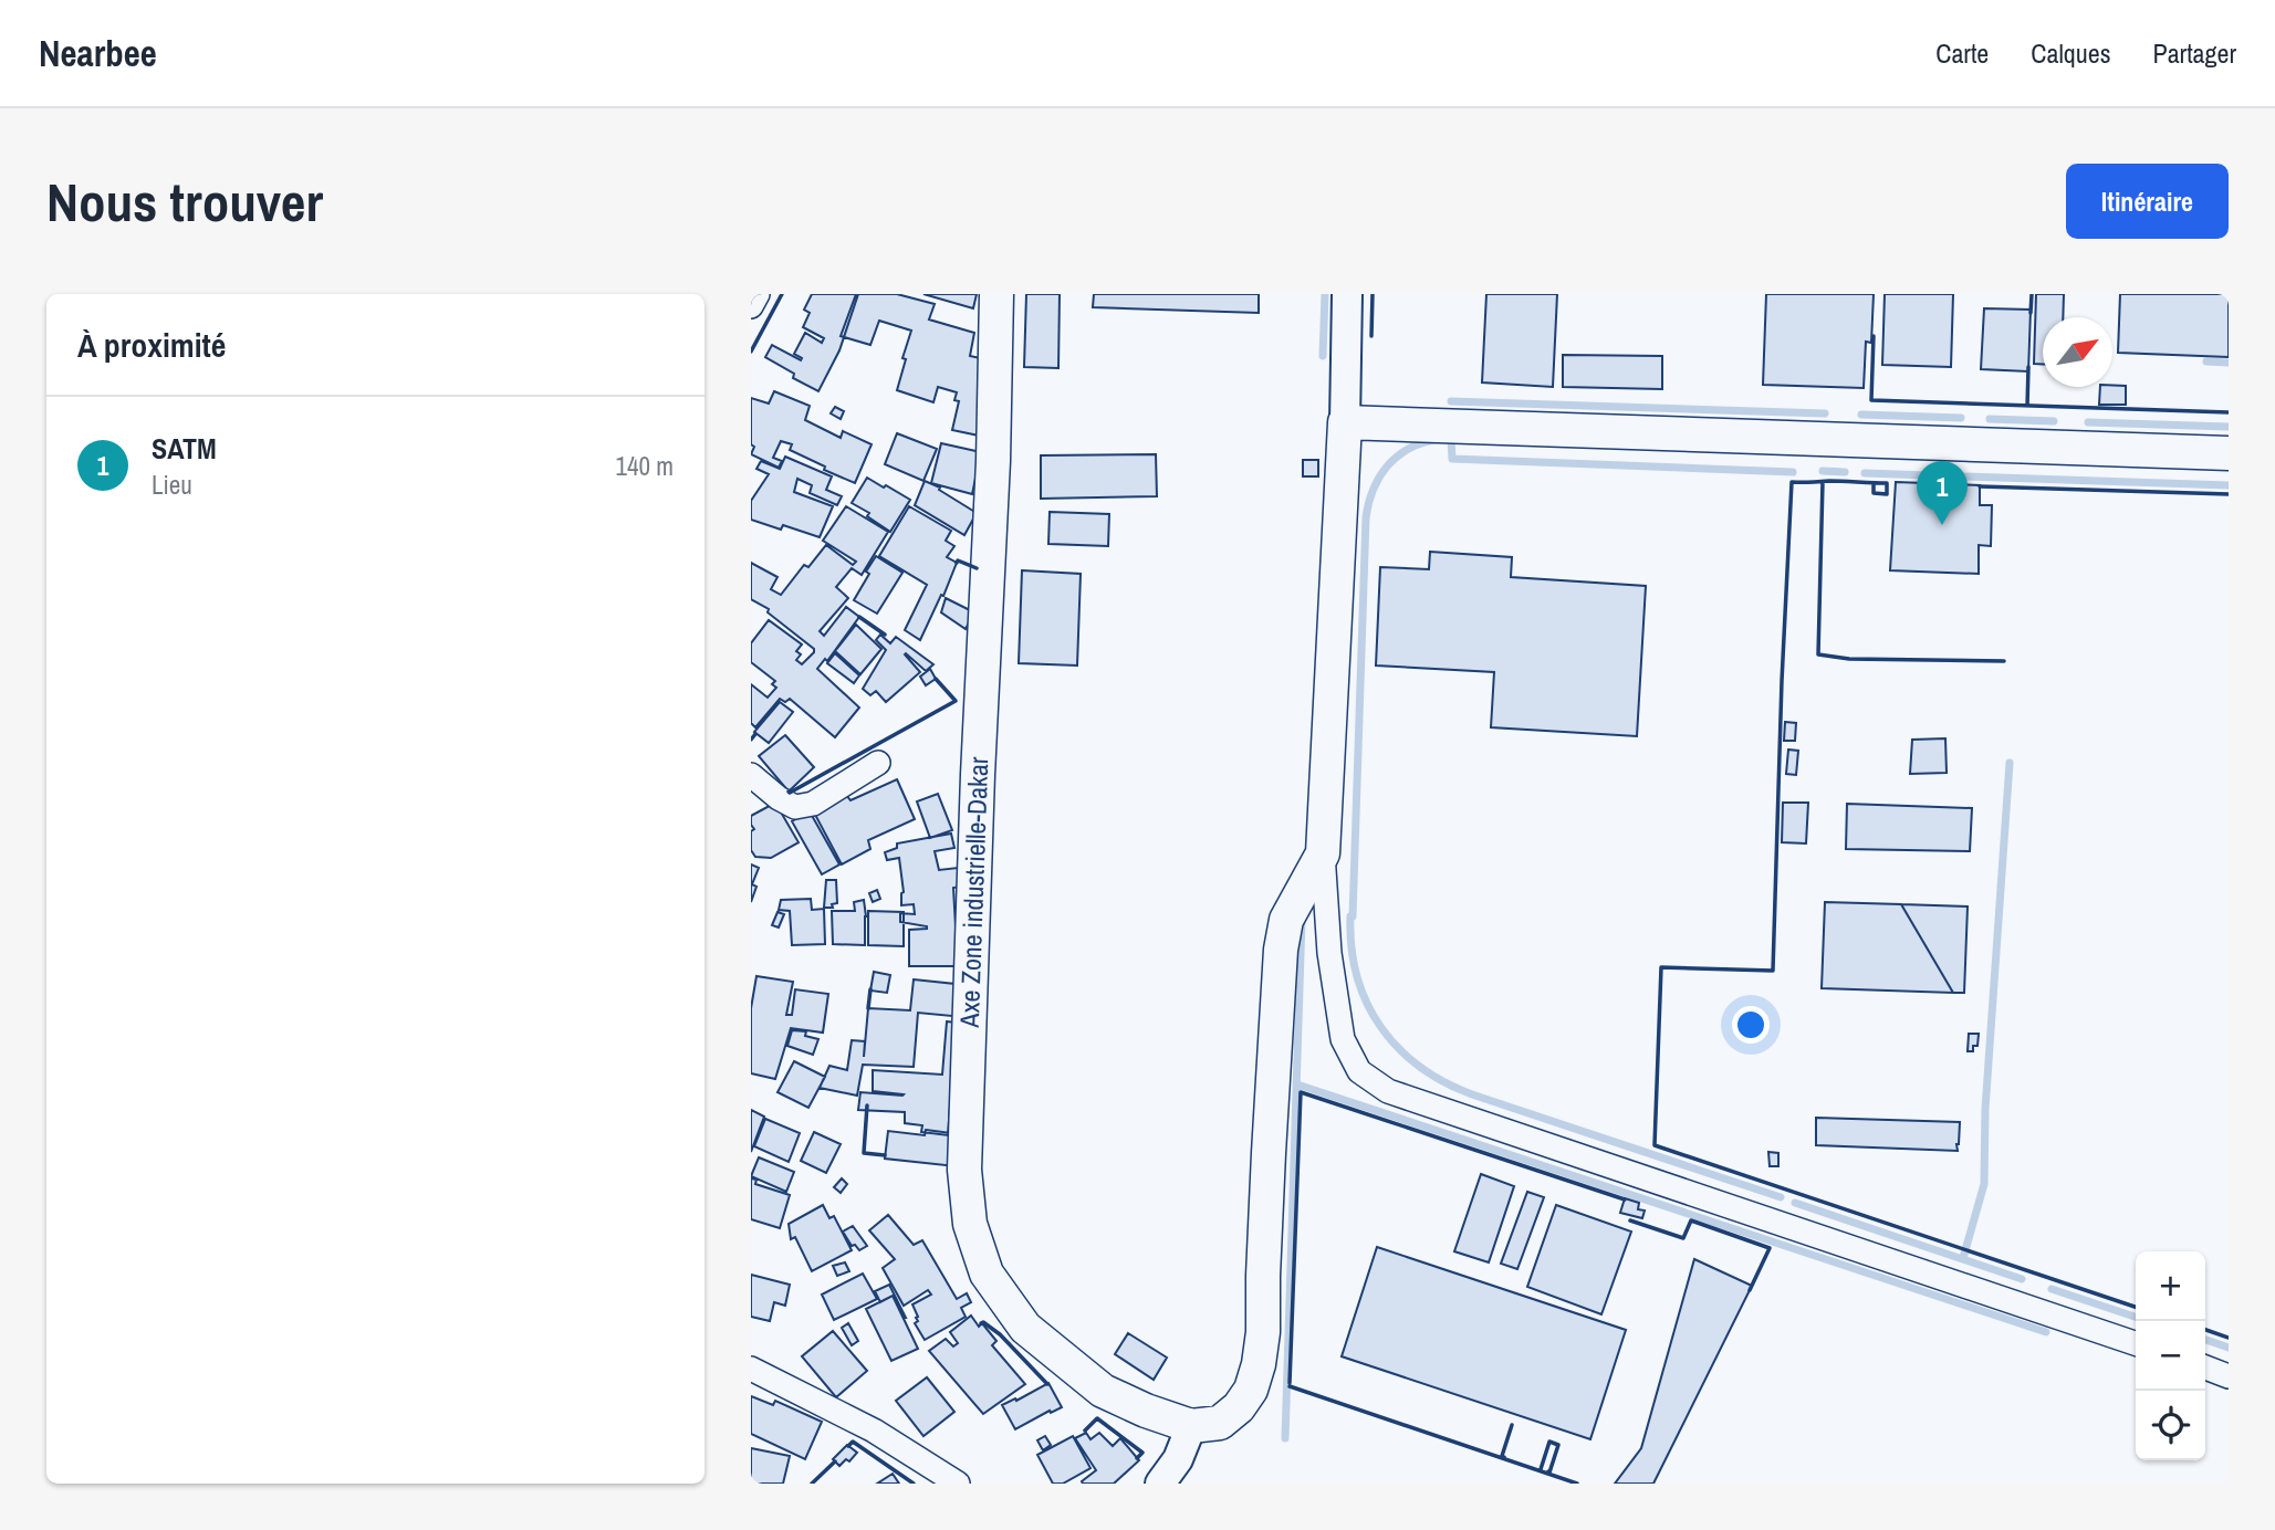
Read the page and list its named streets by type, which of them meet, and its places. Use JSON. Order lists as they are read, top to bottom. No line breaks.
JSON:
{"streets":{"main road":["Axe Zone industrielle-Dakar"]},"north":"top right","page":{"header":"Nearbee","nav":["Carte","Calques","Partager"],"buttons":"Itinéraire","title":"Nous trouver","heading":"À proximité","list":[{"mark":"1","name":"SATM","note":"Lieu","value":"140 m"}],"pins":"1","map_buttons":["+","−"]}}
